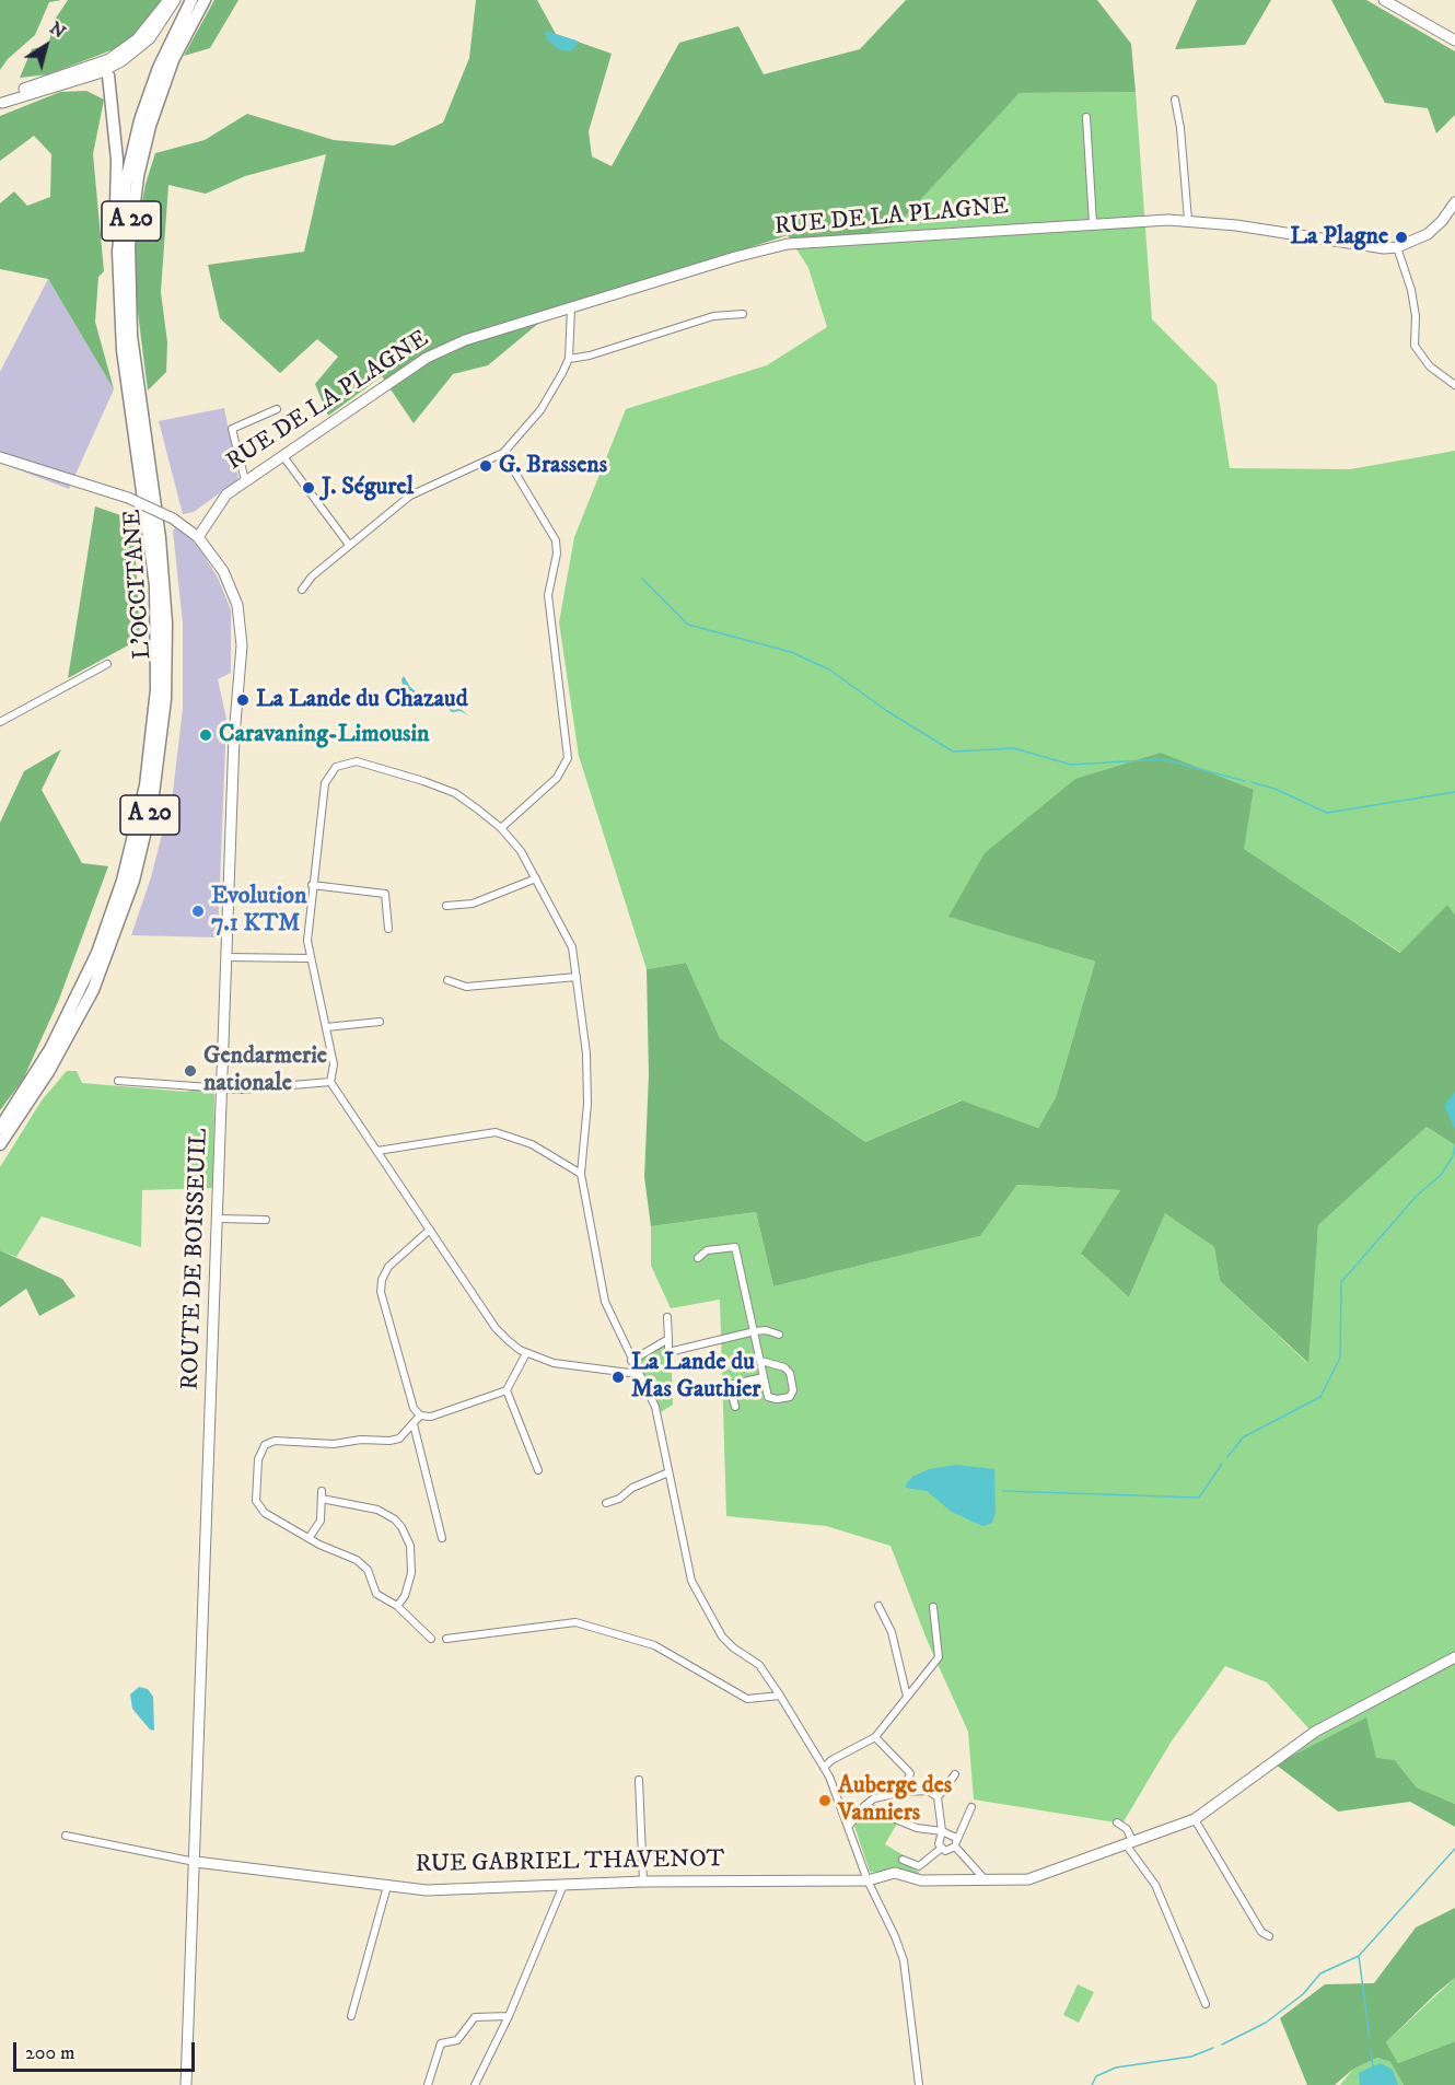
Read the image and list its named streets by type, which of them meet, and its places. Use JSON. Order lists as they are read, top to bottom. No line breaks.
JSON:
{"streets":{"highway":["A 20","L'OCCITANE"],"main road":["RUE DE LA PLAGNE","ROUTE DE BOISSEUIL","RUE GABRIEL THAVENOT"]},"crossings":[["RUE DE LA PLAGNE","ROUTE DE BOISSEUIL"],["ROUTE DE BOISSEUIL","RUE GABRIEL THAVENOT"]],"places":["La Plagne","G. Brassens","J. Ségurel","La Lande du Chazaud","Caravaning-Limousin","Evolution 7.1 KTM","Gendarmerie nationale","La Lande du Mas Gauthier","Auberge des Vanniers"],"scale_bar":"200 m","north":"top right"}
